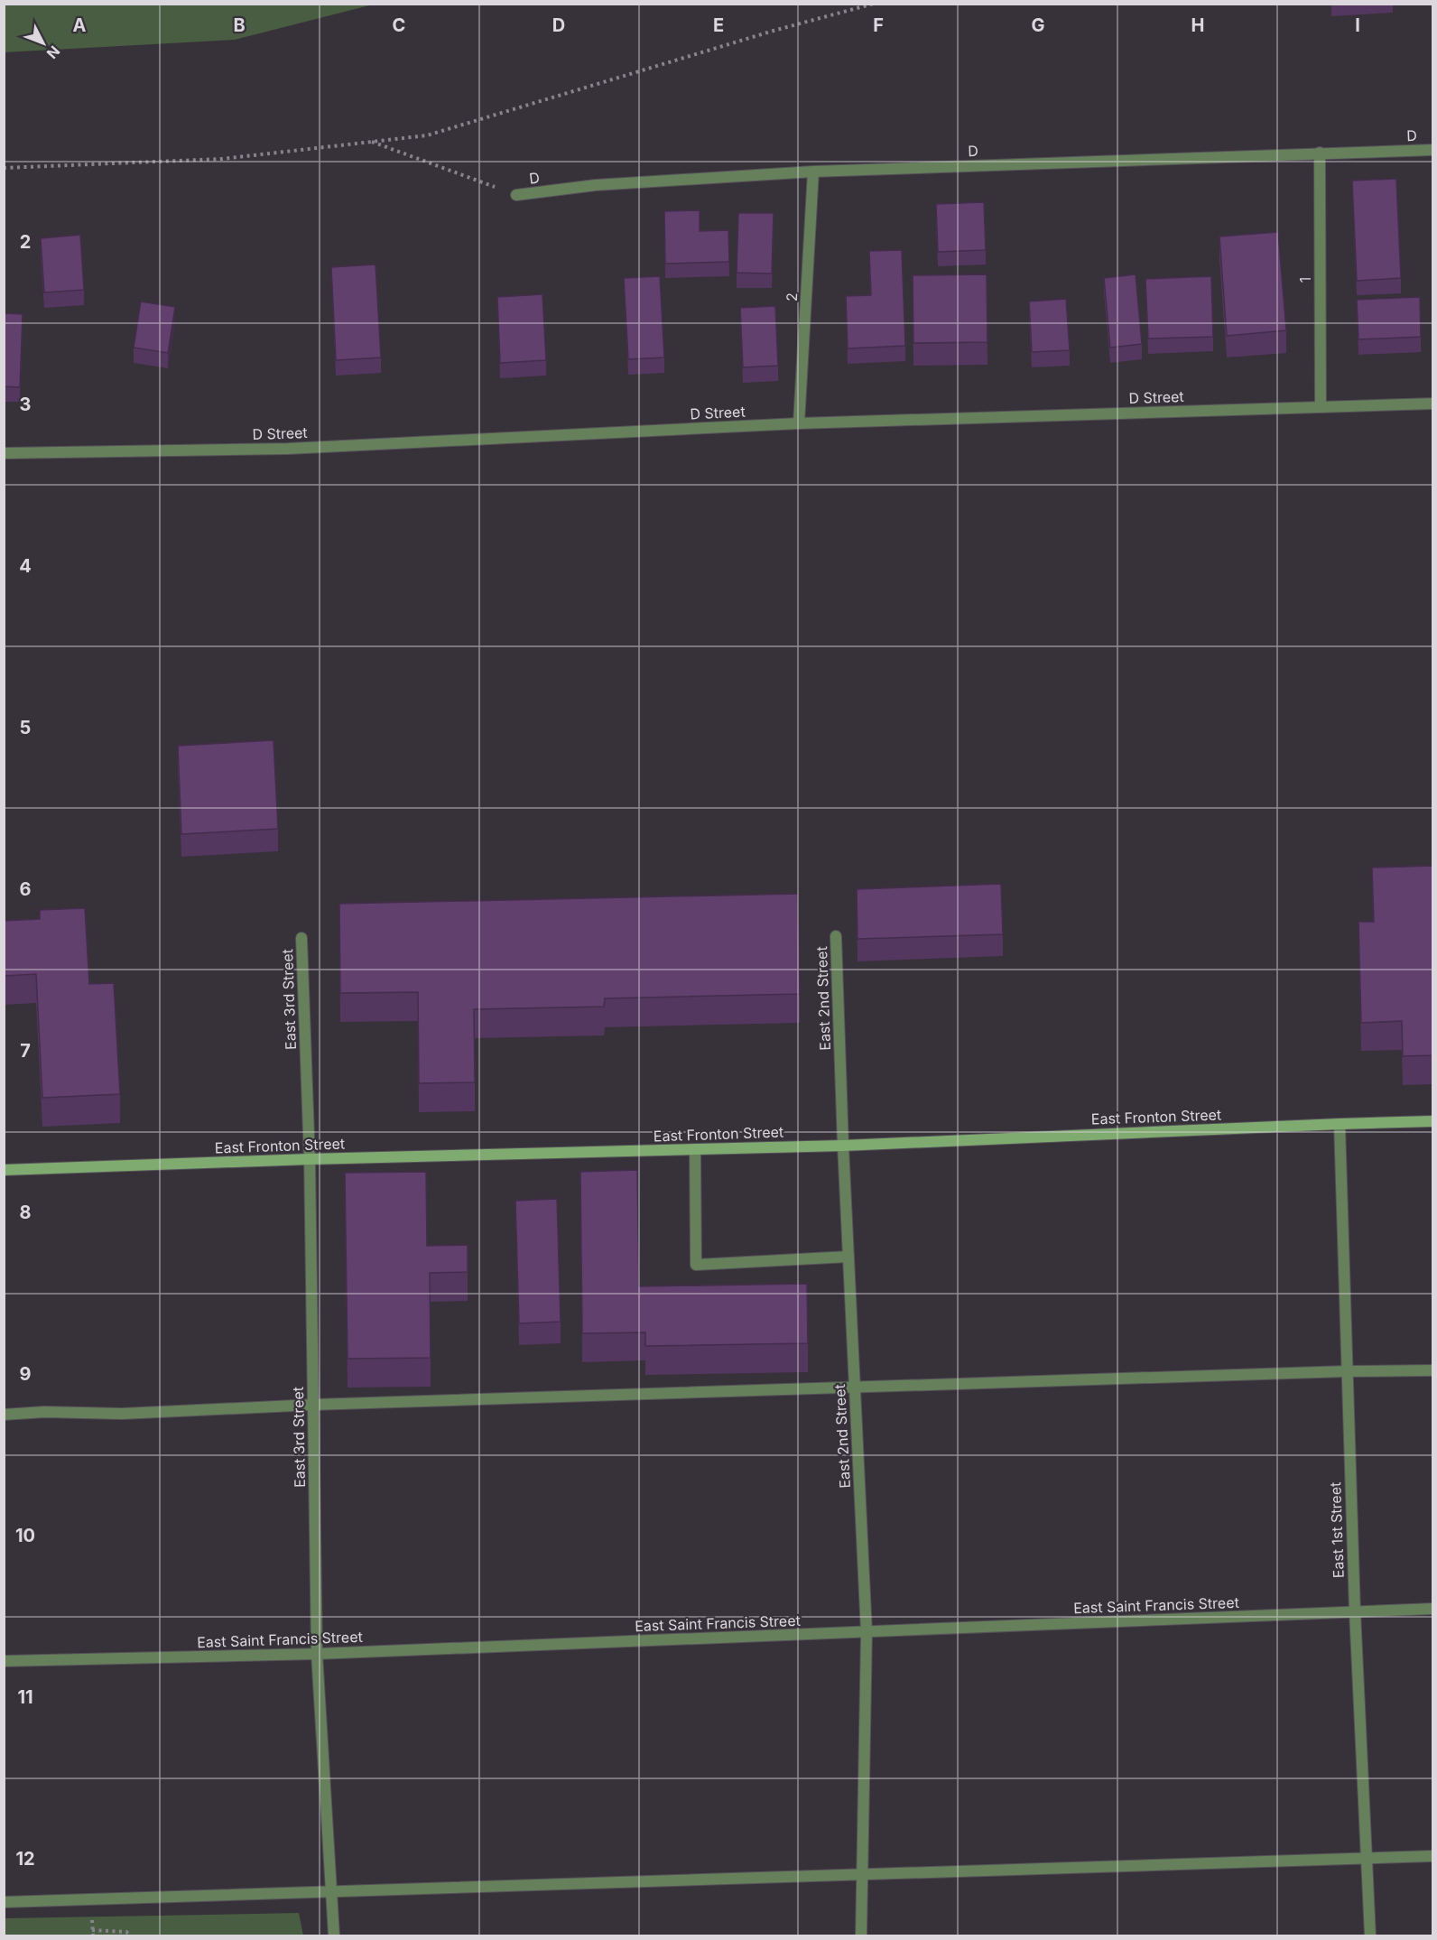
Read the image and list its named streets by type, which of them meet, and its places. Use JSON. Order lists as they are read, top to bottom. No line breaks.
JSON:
{"streets":{"main road":["East Fronton Street"],"street":["D","1","2","D Street","East 2nd Street","East 3rd Street","East 1st Street","East Saint Francis Street"]},"crossings":[["D","1"],["D","2"],["1","D Street"],["2","D Street"],["East 2nd Street","East Fronton Street"],["East 2nd Street","East Saint Francis Street"],["East 3rd Street","East Fronton Street"],["East 3rd Street","East Saint Francis Street"],["East Fronton Street","East 1st Street"],["East 1st Street","East Saint Francis Street"]],"north":"bottom right","grid":{"columns":["A","B","C","D","E","F","G","H","I"],"rows":["2","3","4","5","6","7","8","9","10","11","12"]}}
